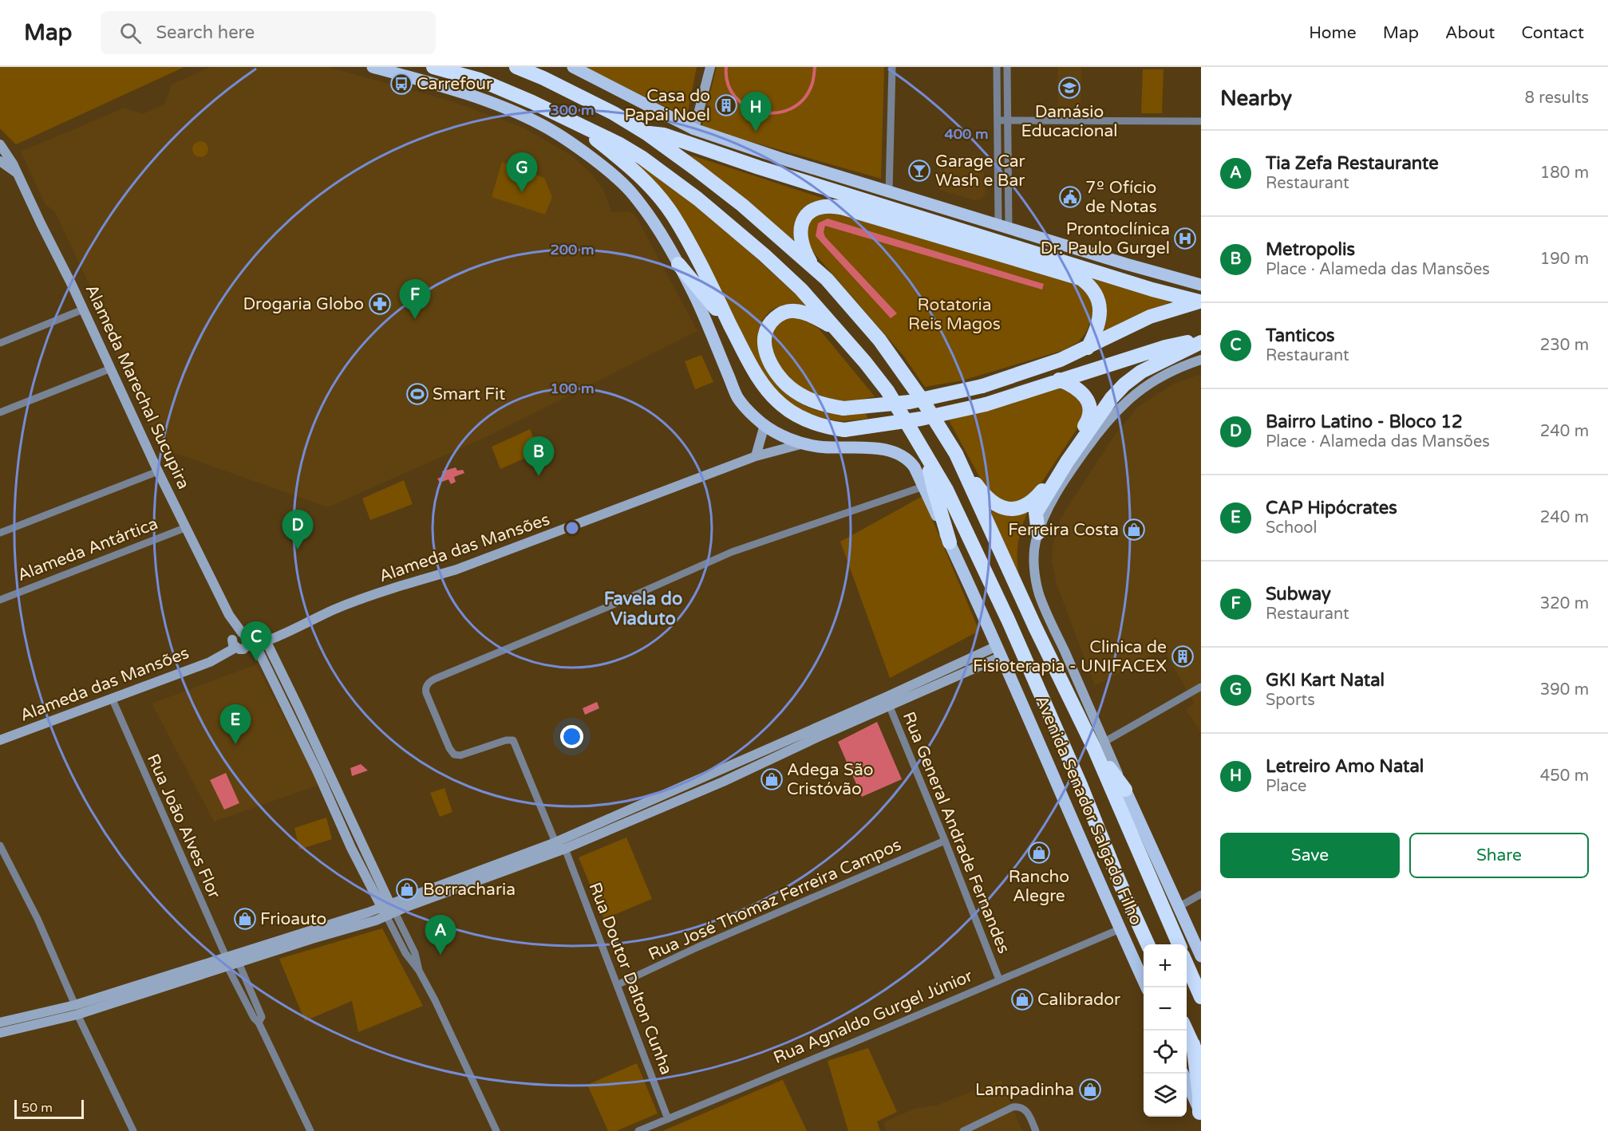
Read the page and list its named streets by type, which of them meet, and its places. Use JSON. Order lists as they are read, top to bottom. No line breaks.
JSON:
{"streets":{"highway":["Avenida Senador Salgado Filho"],"main road":["Alameda Marechal Sucupira","Alameda das Mansões"],"street":["Alameda Antártica","Rua João Alves Flor","Rua General Andrade Fernandes","Rua José Thomaz Ferreira Campos","Rua Doutor Dalton Cunha","Rua Agnaldo Gurgel Júnior"]},"crossings":[["Alameda Marechal Sucupira","Alameda das Mansões"],["Alameda Marechal Sucupira","Alameda Antártica"],["Alameda das Mansões","Avenida Senador Salgado Filho"],["Alameda das Mansões","Rua João Alves Flor"],["Avenida Senador Salgado Filho","Rua Agnaldo Gurgel Júnior"],["Rua General Andrade Fernandes","Rua José Thomaz Ferreira Campos"],["Rua General Andrade Fernandes","Rua Agnaldo Gurgel Júnior"],["Rua José Thomaz Ferreira Campos","Rua Doutor Dalton Cunha"],["Rua Doutor Dalton Cunha","Rua Agnaldo Gurgel Júnior"]],"districts":["Favela do Viaduto"],"parks":["Rotatoria Reis Magos"],"places":{"bus stop":["Carrefour"],"school or university":["Damásio Educacional"],"building":["Casa do Papai Noel","Clinica de Fisioterapia - UNIFACEX"],"bar":["Garage Car Wash e Bar"],"public building":["7º Ofício de Notas"],"hospital":["Prontoclínica Dr. Paulo Gurgel"],"pharmacy":["Drogaria Globo"],"sports":["Smart Fit"],"shop":["Ferreira Costa","Adega São Cristóvão","Rancho Alegre","Borracharia","Frioauto","Calibrador","Lampadinha"]},"scale_bar":"50 m","page":{"header":"Map","search":"Search here","nav":["Home","Map","About","Contact"],"heading":["Nearby","8 results"],"pins":["H","G","F","B","D","C","E","A"],"list":[{"mark":"A","name":"Tia Zefa Restaurante","note":"Restaurant","value":"180 m"},{"mark":"B","name":"Metropolis","note":"Place · Alameda das Mansões","value":"190 m"},{"mark":"C","name":"Tanticos","note":"Restaurant","value":"230 m"},{"mark":"D","name":"Bairro Latino - Bloco 12","note":"Place · Alameda das Mansões","value":"240 m"},{"mark":"E","name":"CAP Hipócrates","note":"School","value":"240 m"},{"mark":"F","name":"Subway","note":"Restaurant","value":"320 m"},{"mark":"G","name":"GKI Kart Natal","note":"Sports","value":"390 m"},{"mark":"H","name":"Letreiro Amo Natal","note":"Place","value":"450 m"}],"buttons":["Save","Share"],"map_buttons":["+","−"],"scale":"50 m"},"rings":["300 m","400 m","200 m","100 m"]}
